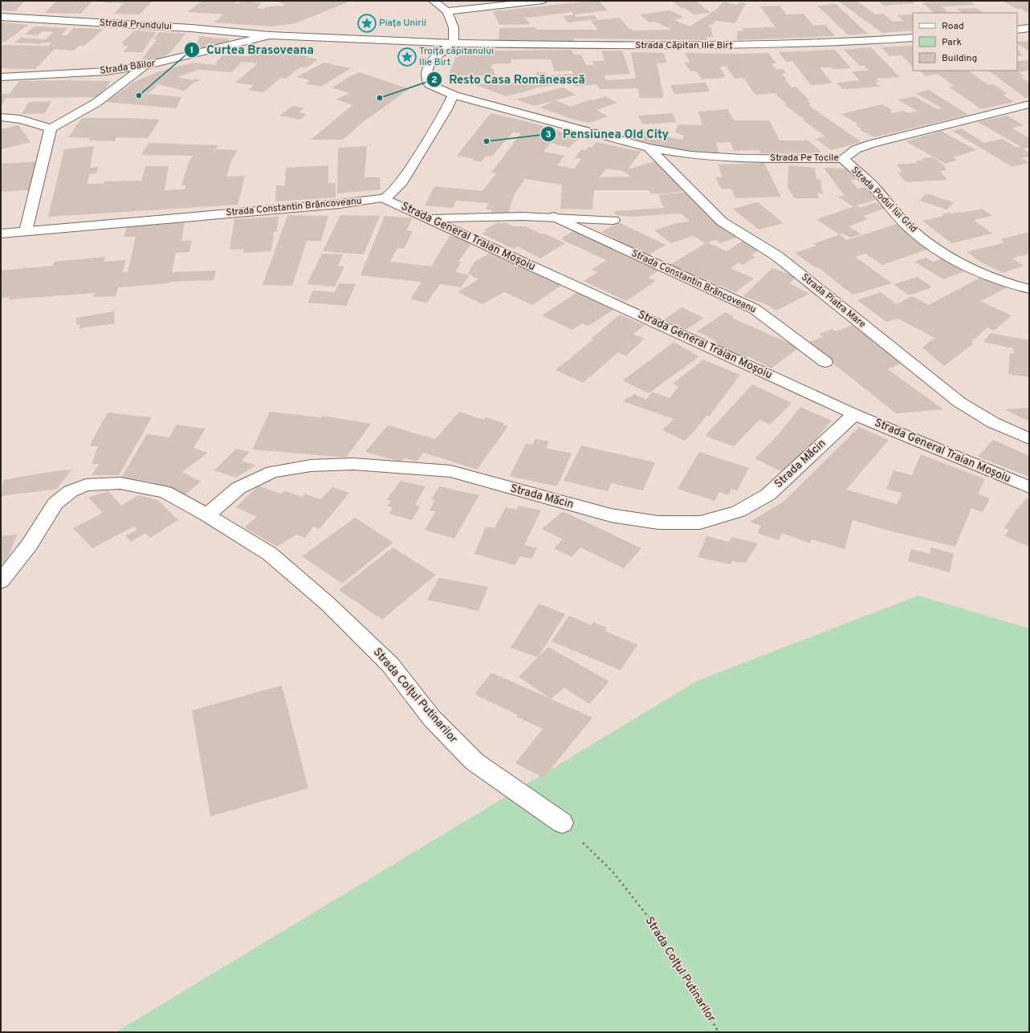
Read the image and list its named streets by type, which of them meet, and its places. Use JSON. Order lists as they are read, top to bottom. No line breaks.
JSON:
{"streets":{"street":["Strada Prundului","Strada Căpitan Ilie Birț","Strada Băilor","Strada Pe Tocile","Strada Podul lui Grid","Strada Constantin Brâncoveanu","Strada General Traian Moșoiu","Strada Piatra Mare","Strada Măcin","Strada Colțul Putinarilor"]},"crossings":[["Strada Prundului","Strada Băilor"],["Strada Pe Tocile","Strada Podul lui Grid"],["Strada Pe Tocile","Strada Piatra Mare"],["Strada Constantin Brâncoveanu","Strada General Traian Moșoiu"],["Strada General Traian Moșoiu","Strada Măcin"],["Strada Măcin","Strada Colțul Putinarilor"]],"places":{"place":["Piața Unirii","Troița căpitanului Ilie Birt"],"other":["Curtea Brasoveana","Resto Casa Românească","Pensiunea Old City"]},"legend":["Road","Park","Building"]}
